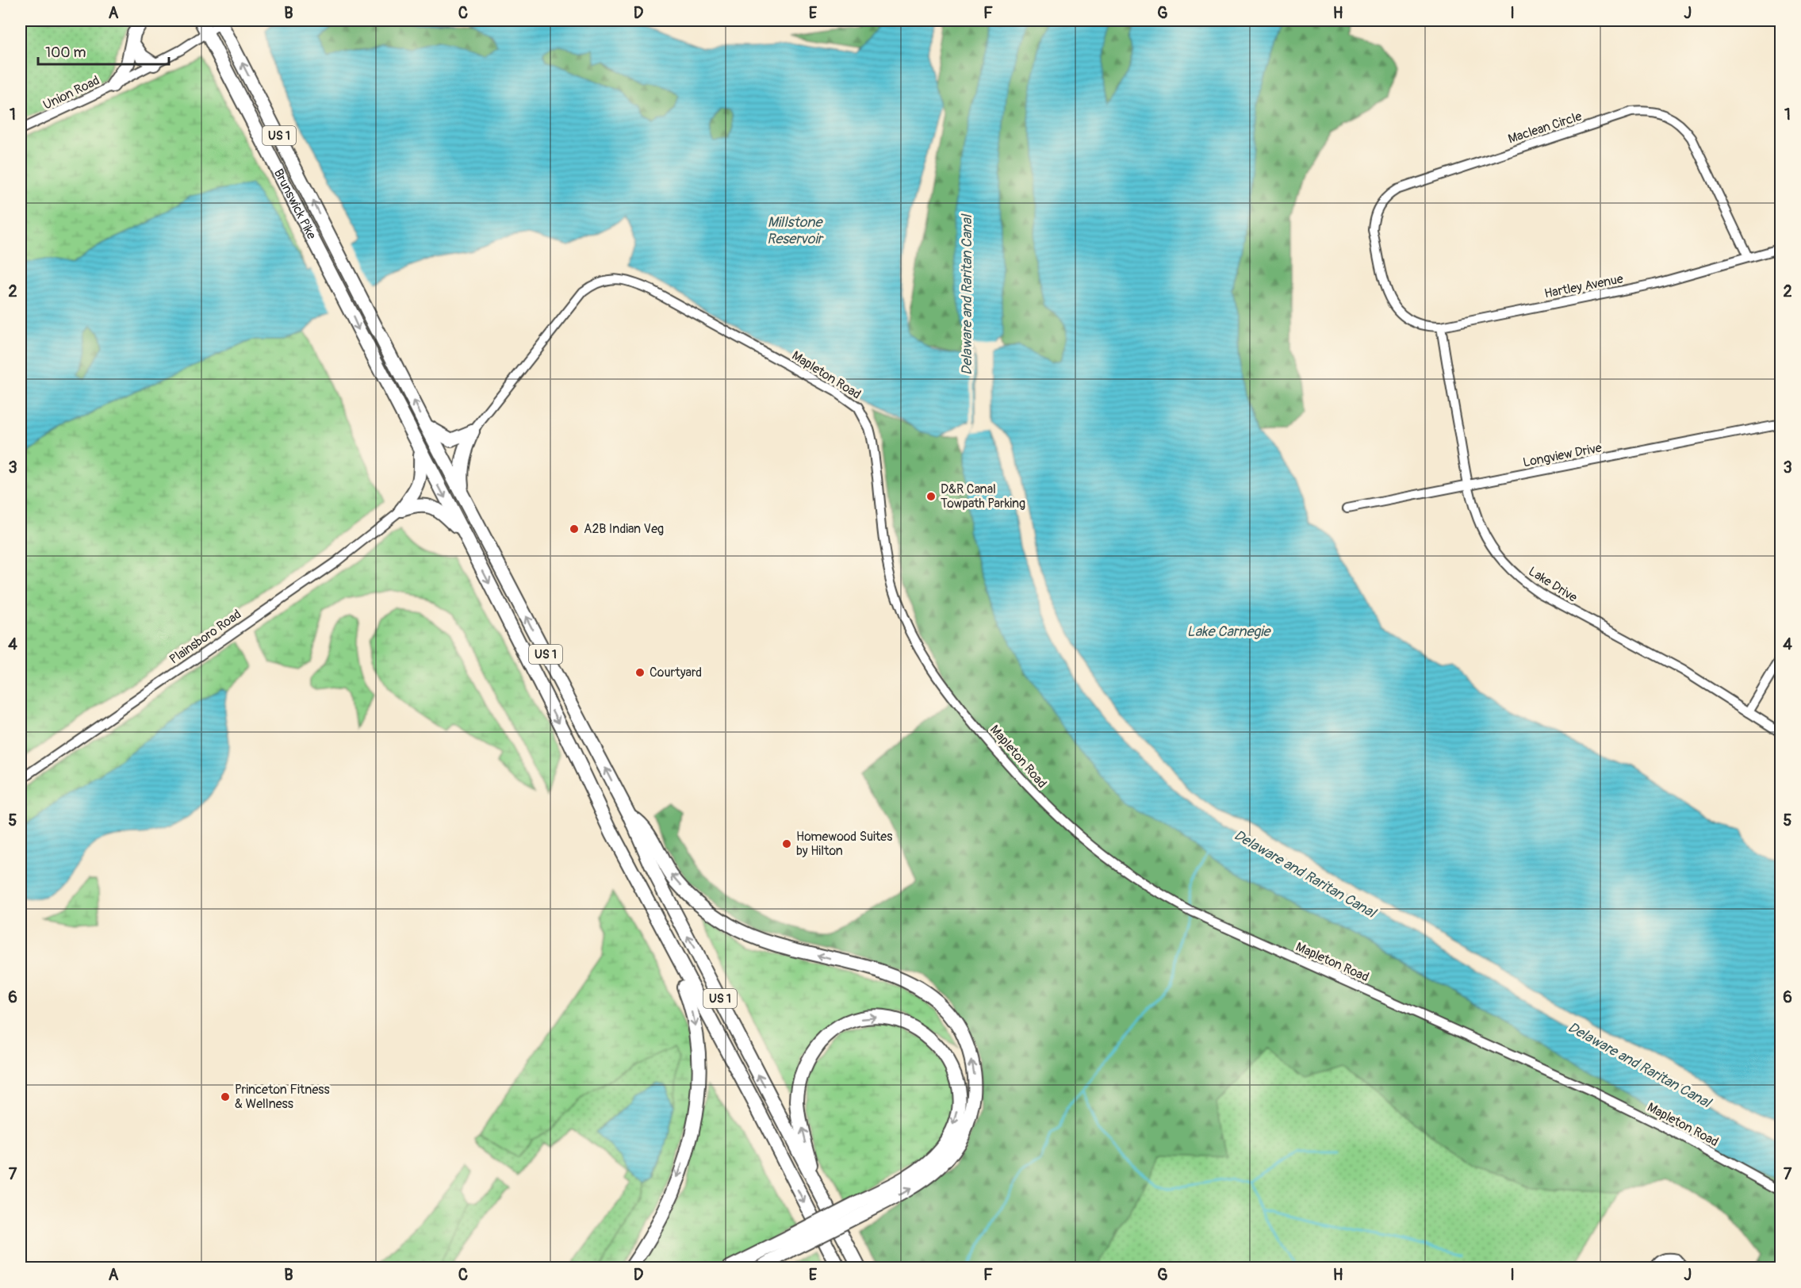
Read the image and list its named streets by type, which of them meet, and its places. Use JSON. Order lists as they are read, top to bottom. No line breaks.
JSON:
{"streets":{"highway":["US 1","Brunswick Pike"],"street":["Union Road","Maclean Circle","Hartley Avenue","Mapleton Road","Longview Drive","Lake Drive","Plainsboro Road"]},"crossings":[["Union Road","Brunswick Pike"],["Maclean Circle","Hartley Avenue"],["US 1","Brunswick Pike"],["Hartley Avenue","Lake Drive"],["Longview Drive","Lake Drive"]],"water":["Millstone Reservoir","Delaware and Raritan Canal","Lake Carnegie"],"places":["D&R Canal Towpath Parking","A2B Indian Veg","Courtyard","Homewood Suites by Hilton","Princeton Fitness & Wellness"],"scale_bar":"100 m","grid":{"columns":["A","B","C","D","E","F","G","H","I","J"],"rows":["1","2","3","4","5","6","7"]}}
